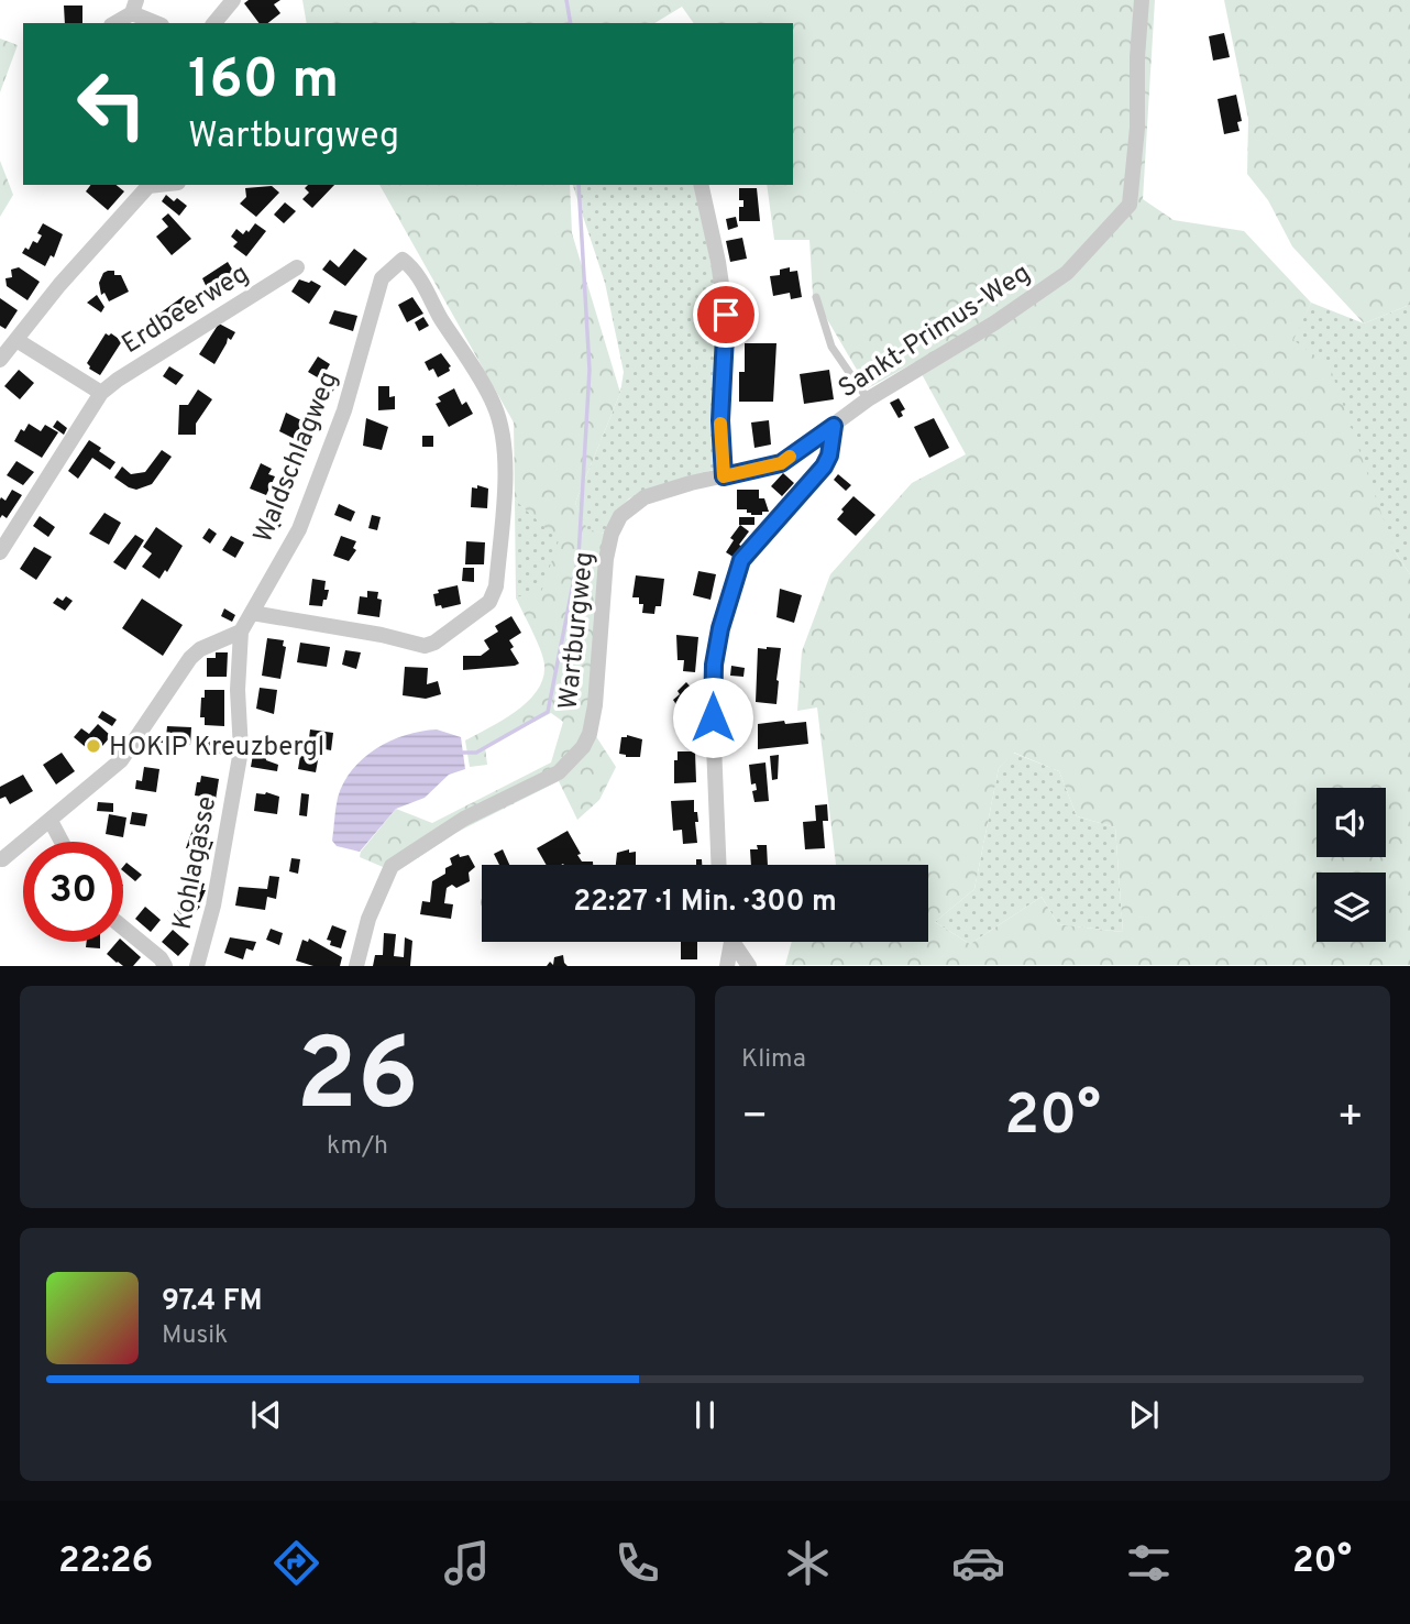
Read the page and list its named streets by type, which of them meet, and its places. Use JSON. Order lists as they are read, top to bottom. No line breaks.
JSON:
{"streets":{"street":["Erdbeerweg","Sankt-Primus-Weg","Waldschlagweg","Wartburgweg","Kohlagasse"]},"crossings":[["Sankt-Primus-Weg","Wartburgweg"],["Waldschlagweg","Kohlagasse"]],"places":["HOKIP Kreuzbergl"],"page":{"turn":["160 m","Wartburgweg"],"limit":"30","trip":"22:27 · 1 Min. · 300 m","tile":[["26","km/h"],"Klima"],"heat":["−","20°","+"],"song":["97.4 FM","Musik"],"tabs":["22:26","20°"]}}
